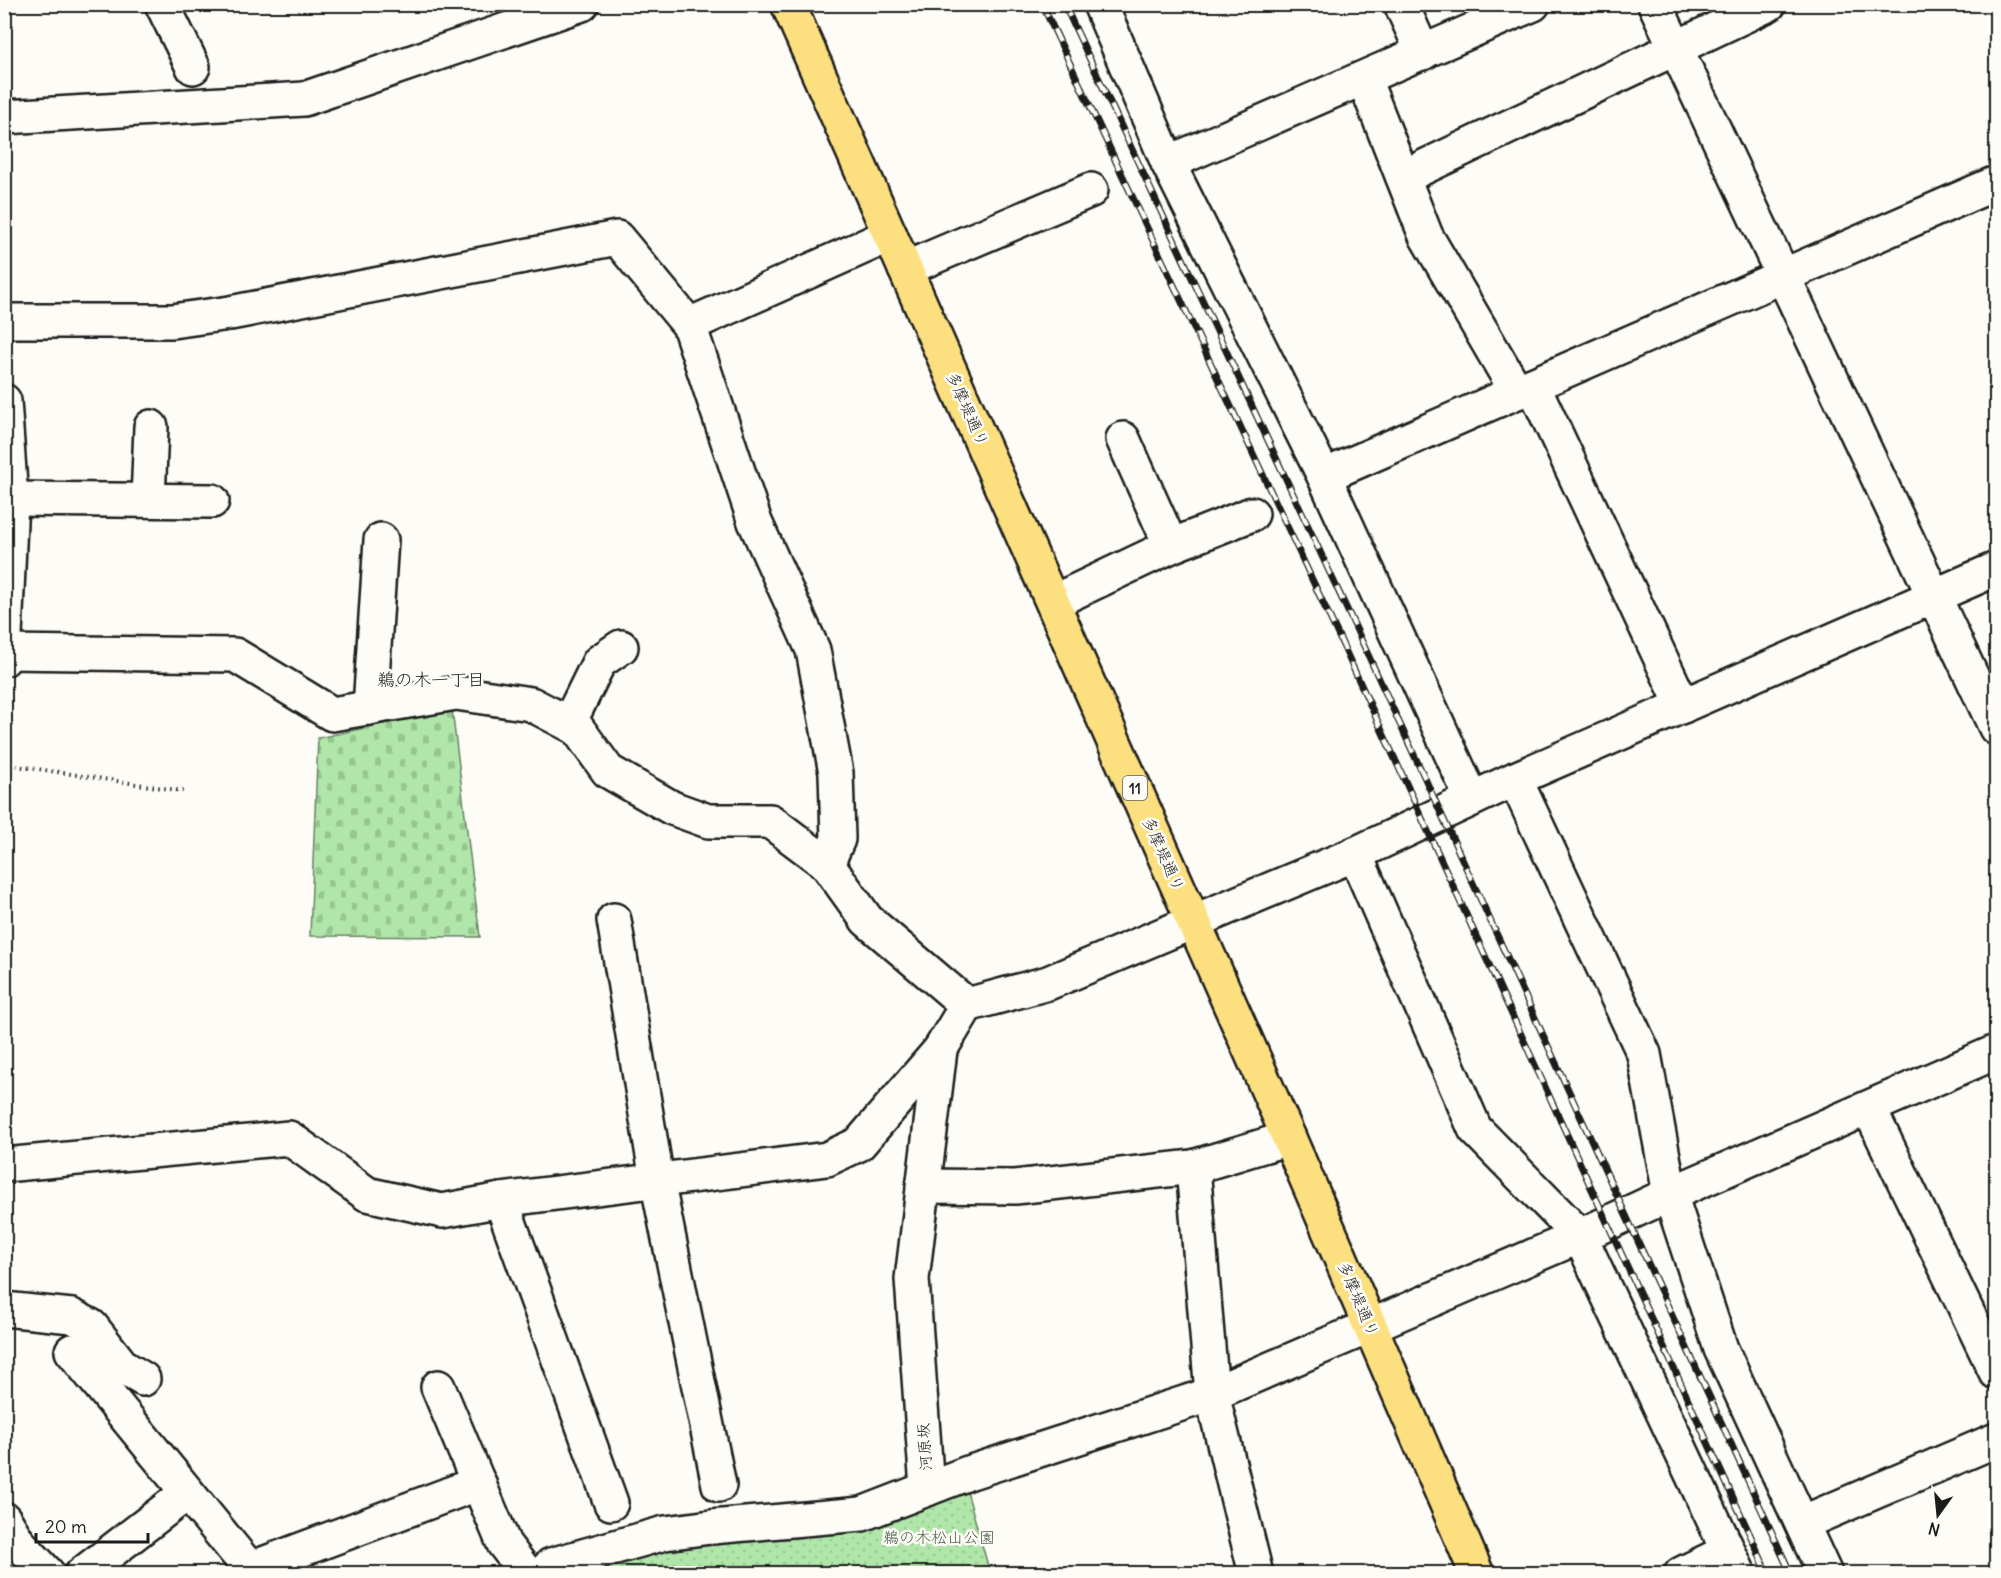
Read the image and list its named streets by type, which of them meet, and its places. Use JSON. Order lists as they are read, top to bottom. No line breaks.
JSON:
{"streets":{"main road":["多摩堤通り","11"],"street":["河原坂"]},"districts":["鵜の木一丁目"],"parks":["鵜の木松山公園"],"scale_bar":"20 m","north":"bottom"}
